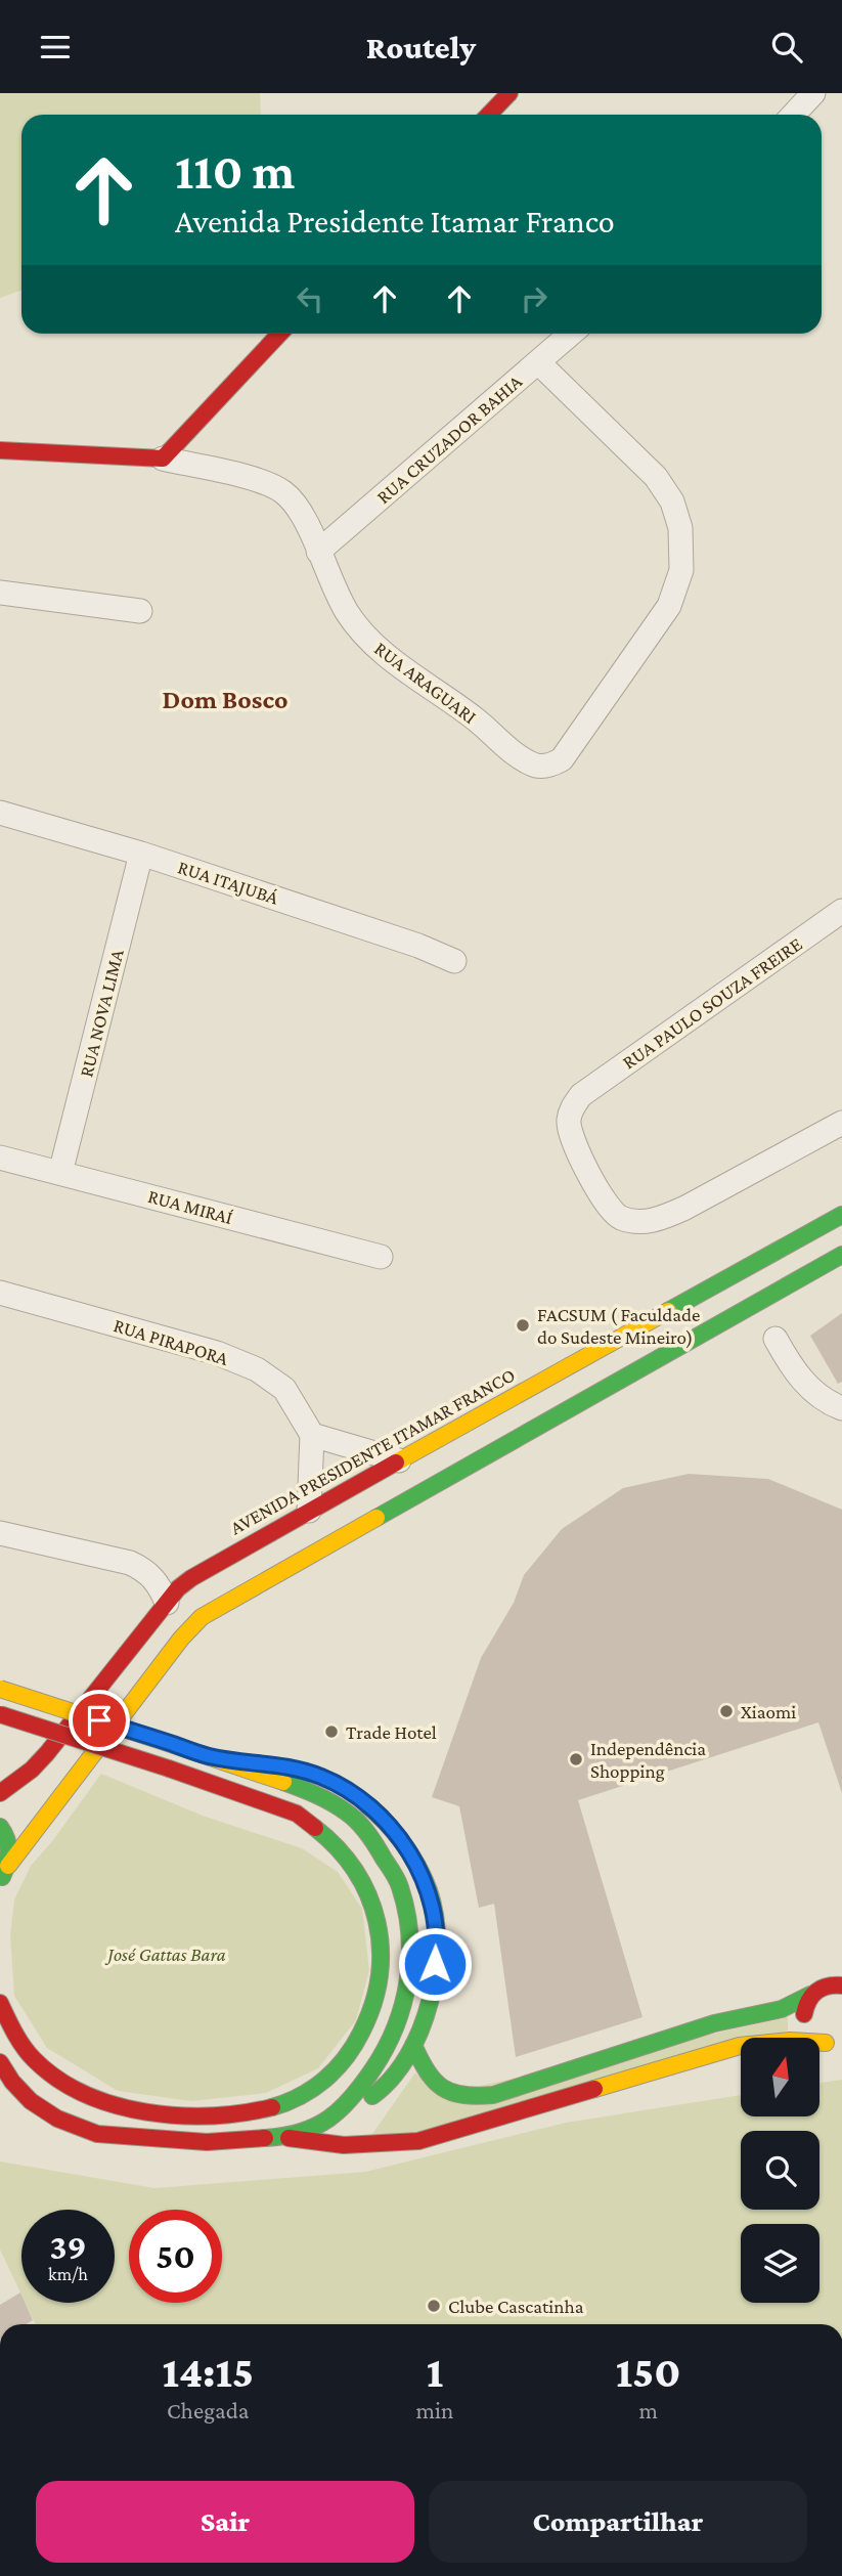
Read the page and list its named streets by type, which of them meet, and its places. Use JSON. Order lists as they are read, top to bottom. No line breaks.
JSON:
{"streets":{"main road":["RUA ARAGUARI","AVENIDA PRESIDENTE ITAMAR FRANCO"],"street":["RUA CRUZADOR BAHIA","RUA ITAJUBÁ","RUA PAULO SOUZA FREIRE","RUA NOVA LIMA","RUA MIRAÍ","RUA PIRAPORA"]},"crossings":[["RUA CRUZADOR BAHIA","RUA ARAGUARI"],["RUA ITAJUBÁ","RUA NOVA LIMA"],["RUA NOVA LIMA","RUA MIRAÍ"]],"districts":["Dom Bosco"],"parks":["José Gattas Bara"],"places":["FACSUM ( Faculdade do Sudeste Mineiro)","Xiaomi","Trade Hotel","Independência Shopping","Clube Cascatinha"],"north":"top","page":{"header":"Routely","turn":["110 m","Avenida Presidente Itamar Franco"],"speed":"39 km/h","limit":"50","eta":["14:15","Chegada","1","min","150","m"],"buttons":["Sair","Compartilhar"]}}
